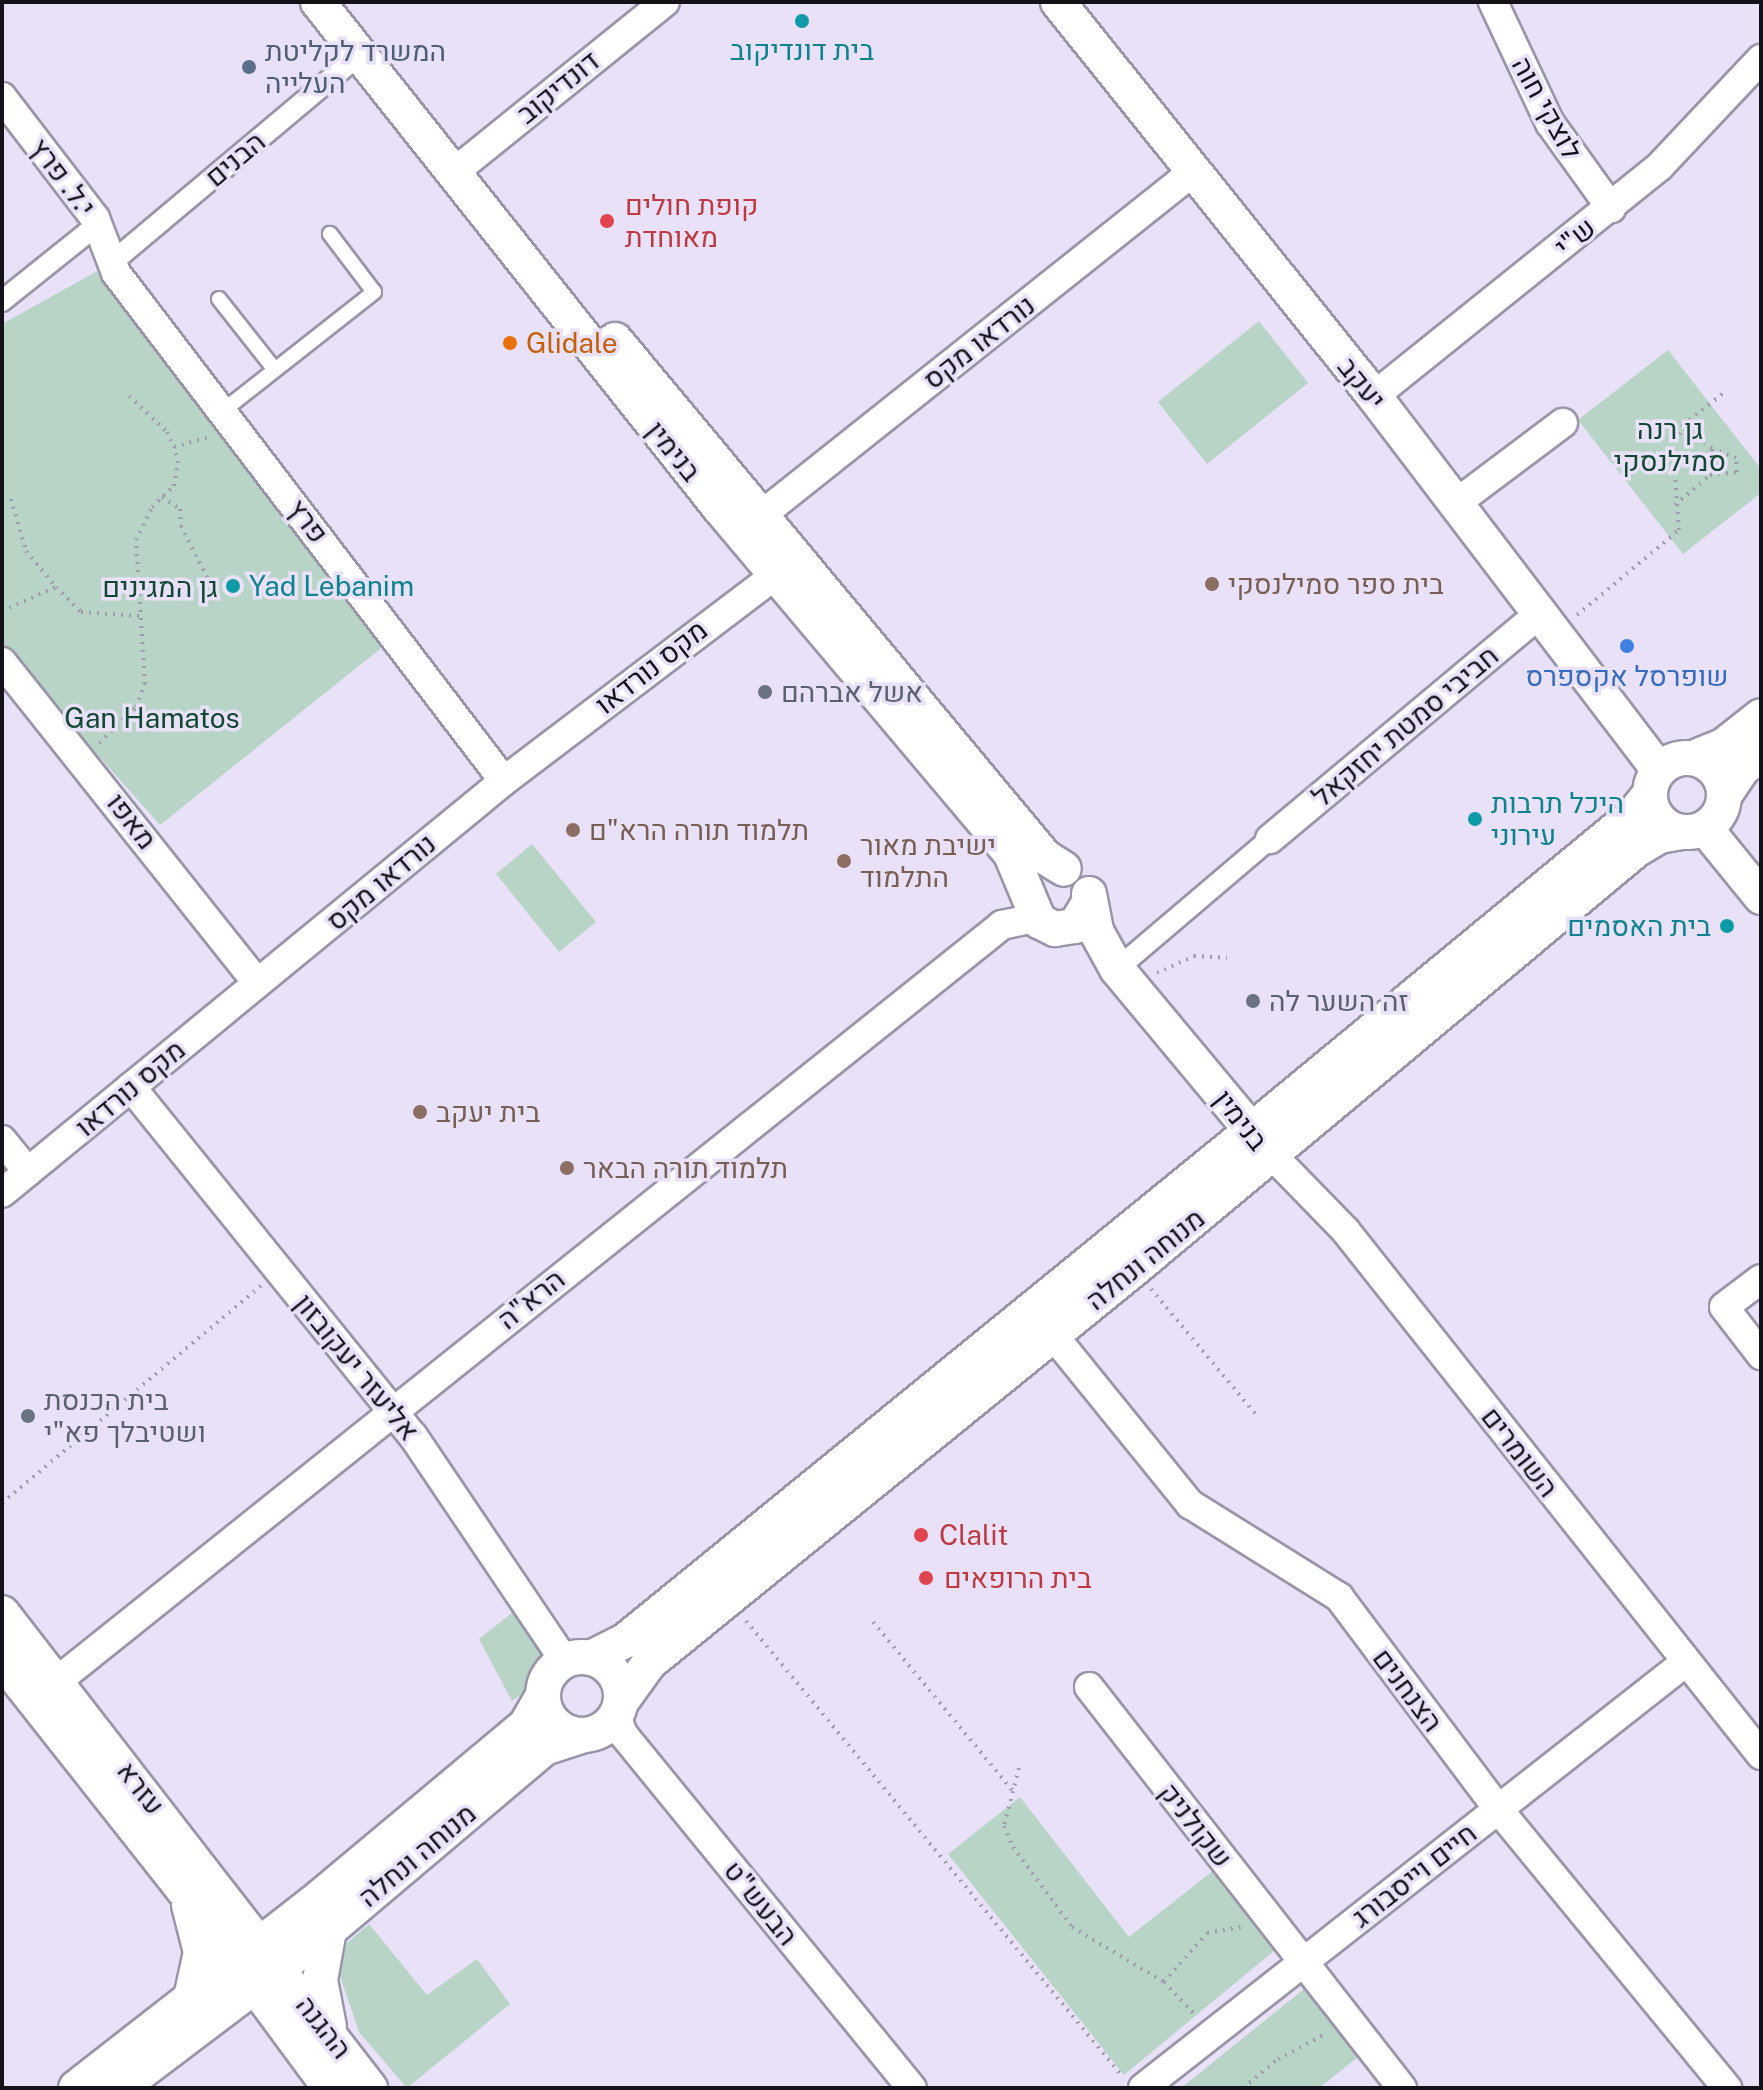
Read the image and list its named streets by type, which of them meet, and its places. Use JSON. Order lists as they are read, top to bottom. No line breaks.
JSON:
{"streets":{"street":["דונדיקוב","לוצקי חוה","הבנים","י.ל. פרץ","ש\"י","נורדאו מקס","יעקב","בנימין","פרץ","מקס נורדאו","חביבי סמטת יחזקאל","מאפו","מנוחה ונחלה","הרא\"ה","אליעזר יעקובזון","השומרים","הצנחנים","עזרא","שקולניק","חיים וייסבורג","הבעש\"ט","ההגנה"]},"crossings":[["דונדיקוב","בנימין"],["לוצקי חוה","ש\"י"],["הבנים","י.ל. פרץ"],["הבנים","בנימין"],["הבנים","פרץ"],["י.ל. פרץ","פרץ"],["ש\"י","יעקב"],["נורדאו מקס","יעקב"],["נורדאו מקס","בנימין"],["נורדאו מקס","פרץ"],["נורדאו מקס","מקס נורדאו"],["נורדאו מקס","מאפו"],["יעקב","חביבי סמטת יחזקאל"],["יעקב","מנוחה ונחלה"],["בנימין","מקס נורדאו"],["בנימין","מנוחה ונחלה"],["בנימין","הרא\"ה"],["בנימין","השומרים"],["פרץ","מקס נורדאו"],["מקס נורדאו","מאפו"],["מקס נורדאו","אליעזר יעקובזון"],["מנוחה ונחלה","אליעזר יעקובזון"],["מנוחה ונחלה","השומרים"],["מנוחה ונחלה","הצנחנים"],["מנוחה ונחלה","עזרא"],["מנוחה ונחלה","הבעש\"ט"],["מנוחה ונחלה","ההגנה"],["הרא\"ה","אליעזר יעקובזון"],["הרא\"ה","עזרא"],["אליעזר יעקובזון","הבעש\"ט"],["השומרים","חיים וייסבורג"],["הצנחנים","חיים וייסבורג"],["עזרא","ההגנה"],["שקולניק","חיים וייסבורג"]],"parks":["גן רנה סמילנסקי","גן המגינים","Gan Hamatos"],"places":["בית דונדיקוב","המשרד לקליטת העלייה","קופת חולים מאוחדת","Glidale","בית ספר סמילנסקי","Yad Lebanim","שופרסל אקספרס","אשל אברהם","היכל תרבות עירוני","תלמוד תורה הרא\"ם","ישיבת מאור התלמוד","בית האסמים","זה השער לה","בית יעקב","תלמוד תורה הבאר","בית הכנסת ושטיבלך פא\"י","Clalit","בית הרופאים"]}
